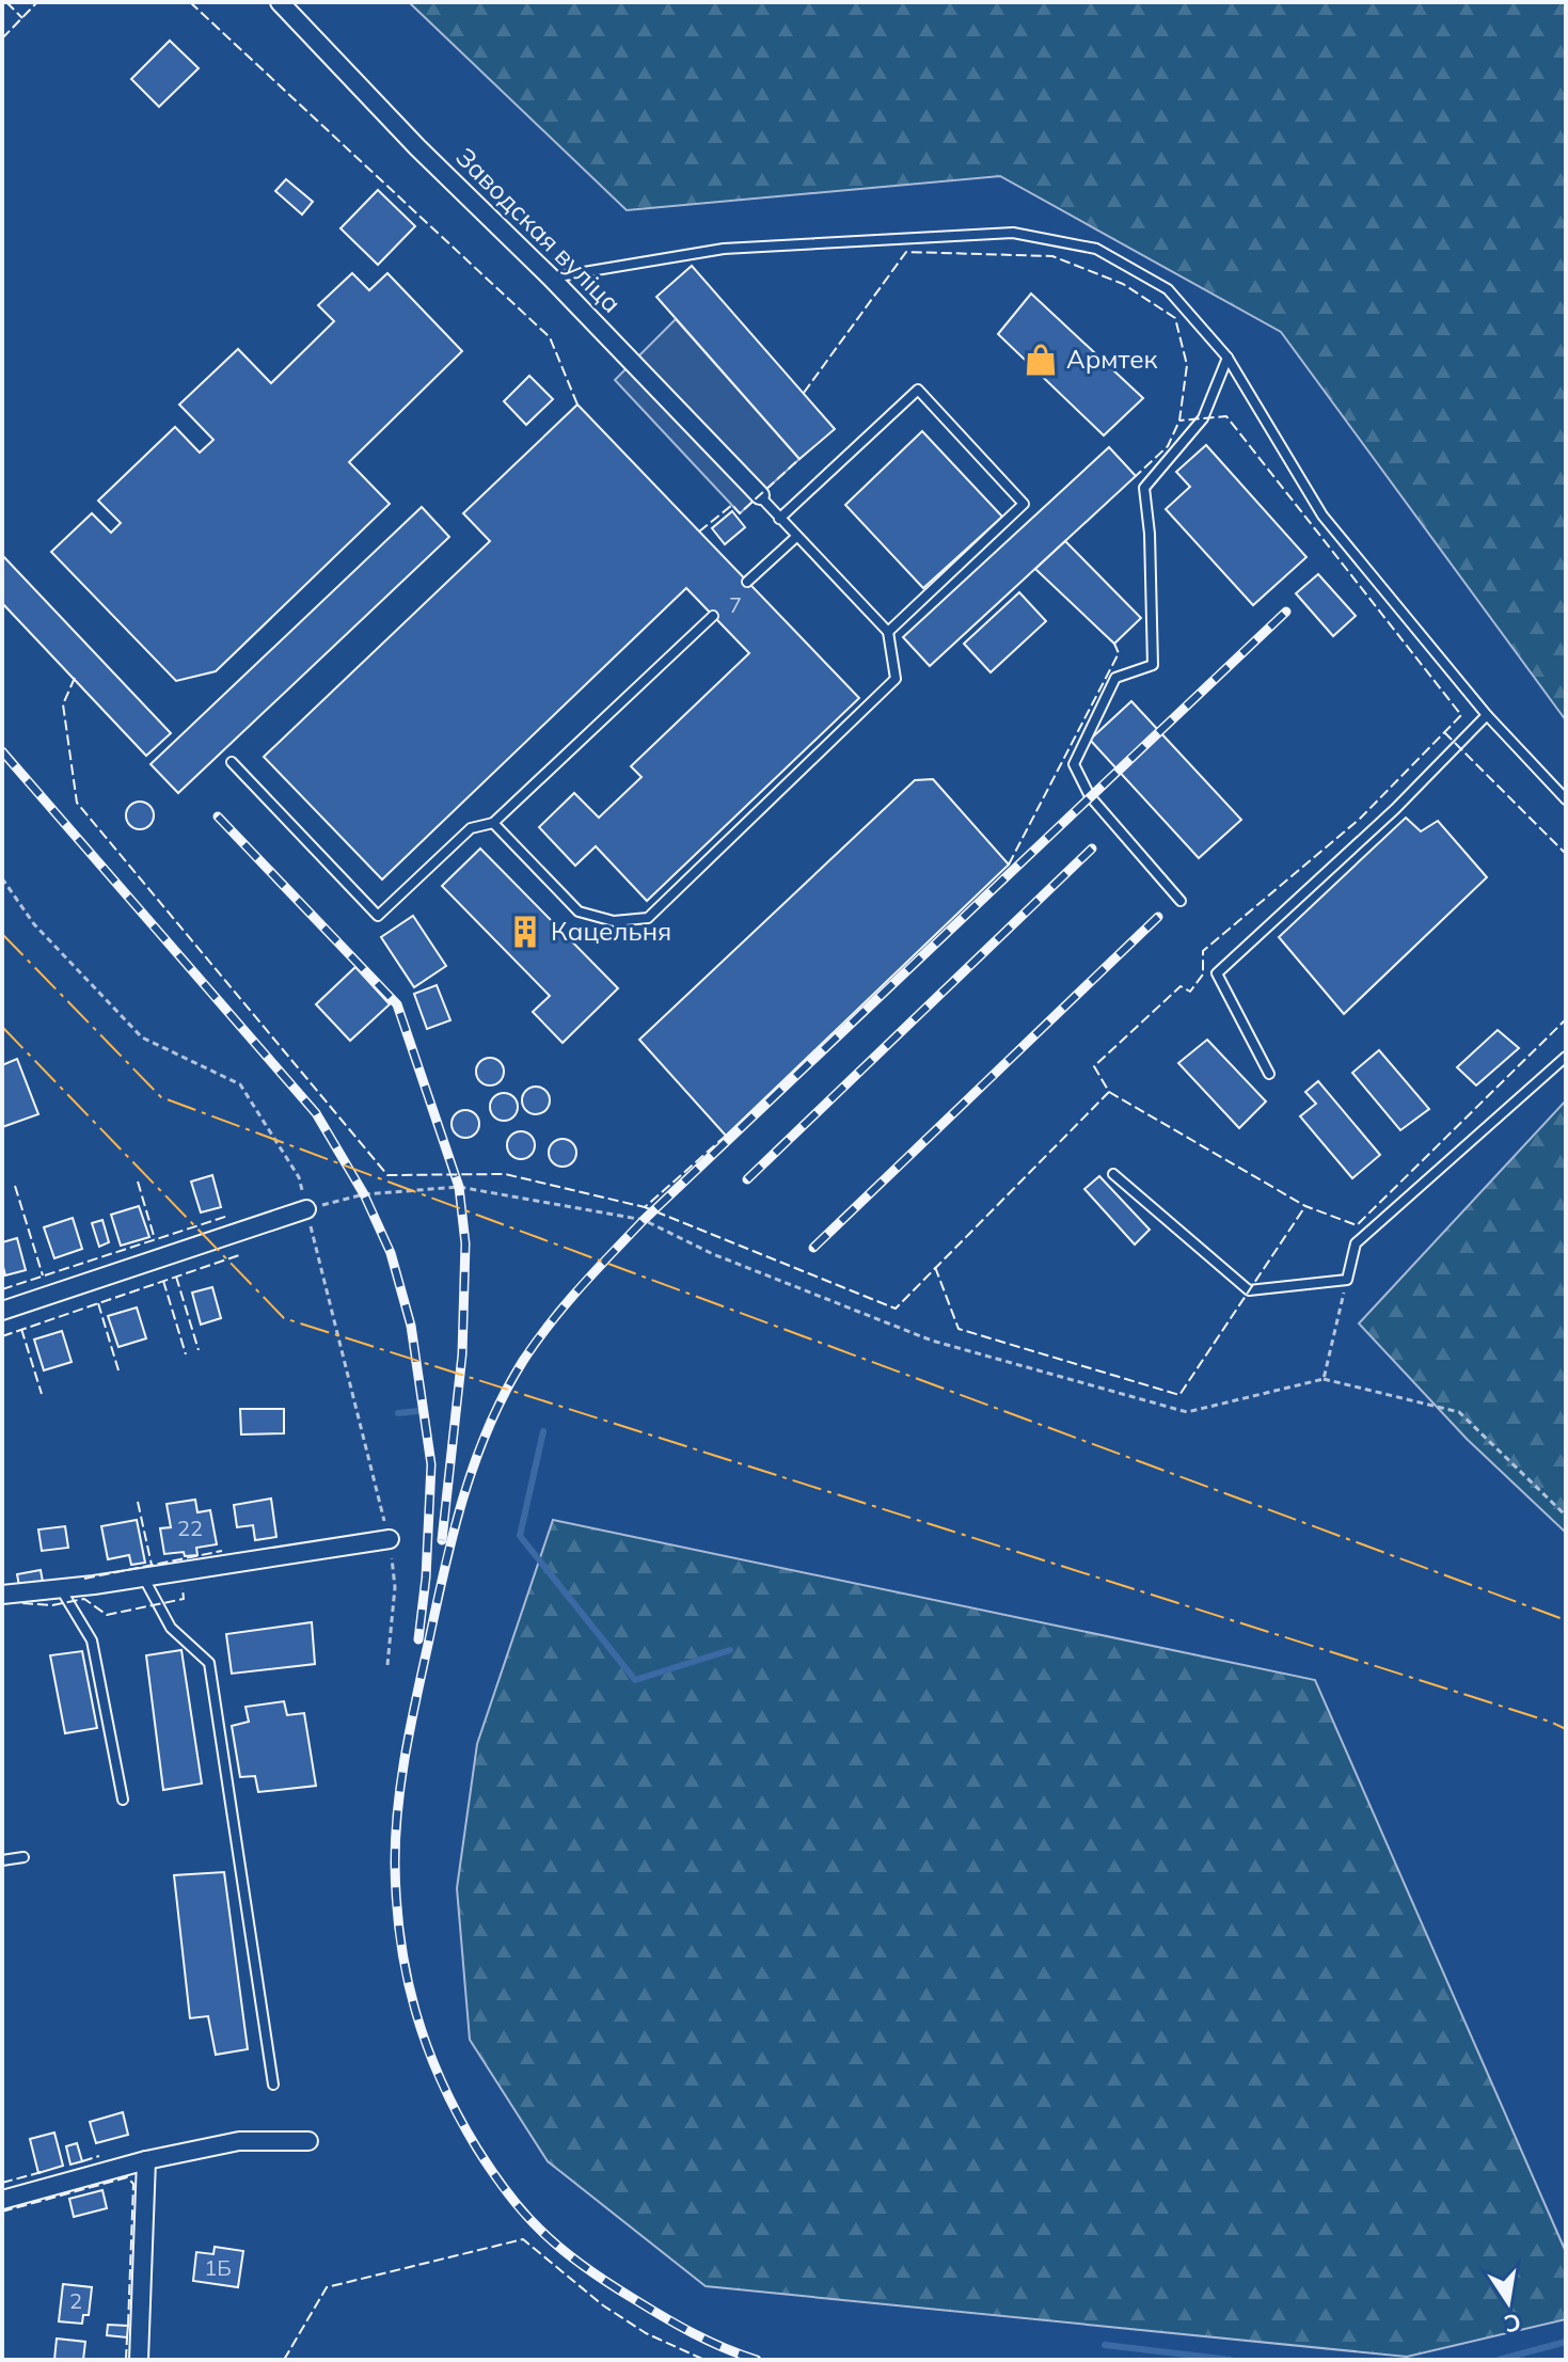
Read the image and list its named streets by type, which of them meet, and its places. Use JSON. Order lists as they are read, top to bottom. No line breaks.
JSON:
{"streets":{"street":["Заводская вуліца"]},"places":{"shop":["Армтек"],"building":["Кацельня"]},"house_numbers":["7","22","1Б","2"],"north":"bottom"}
